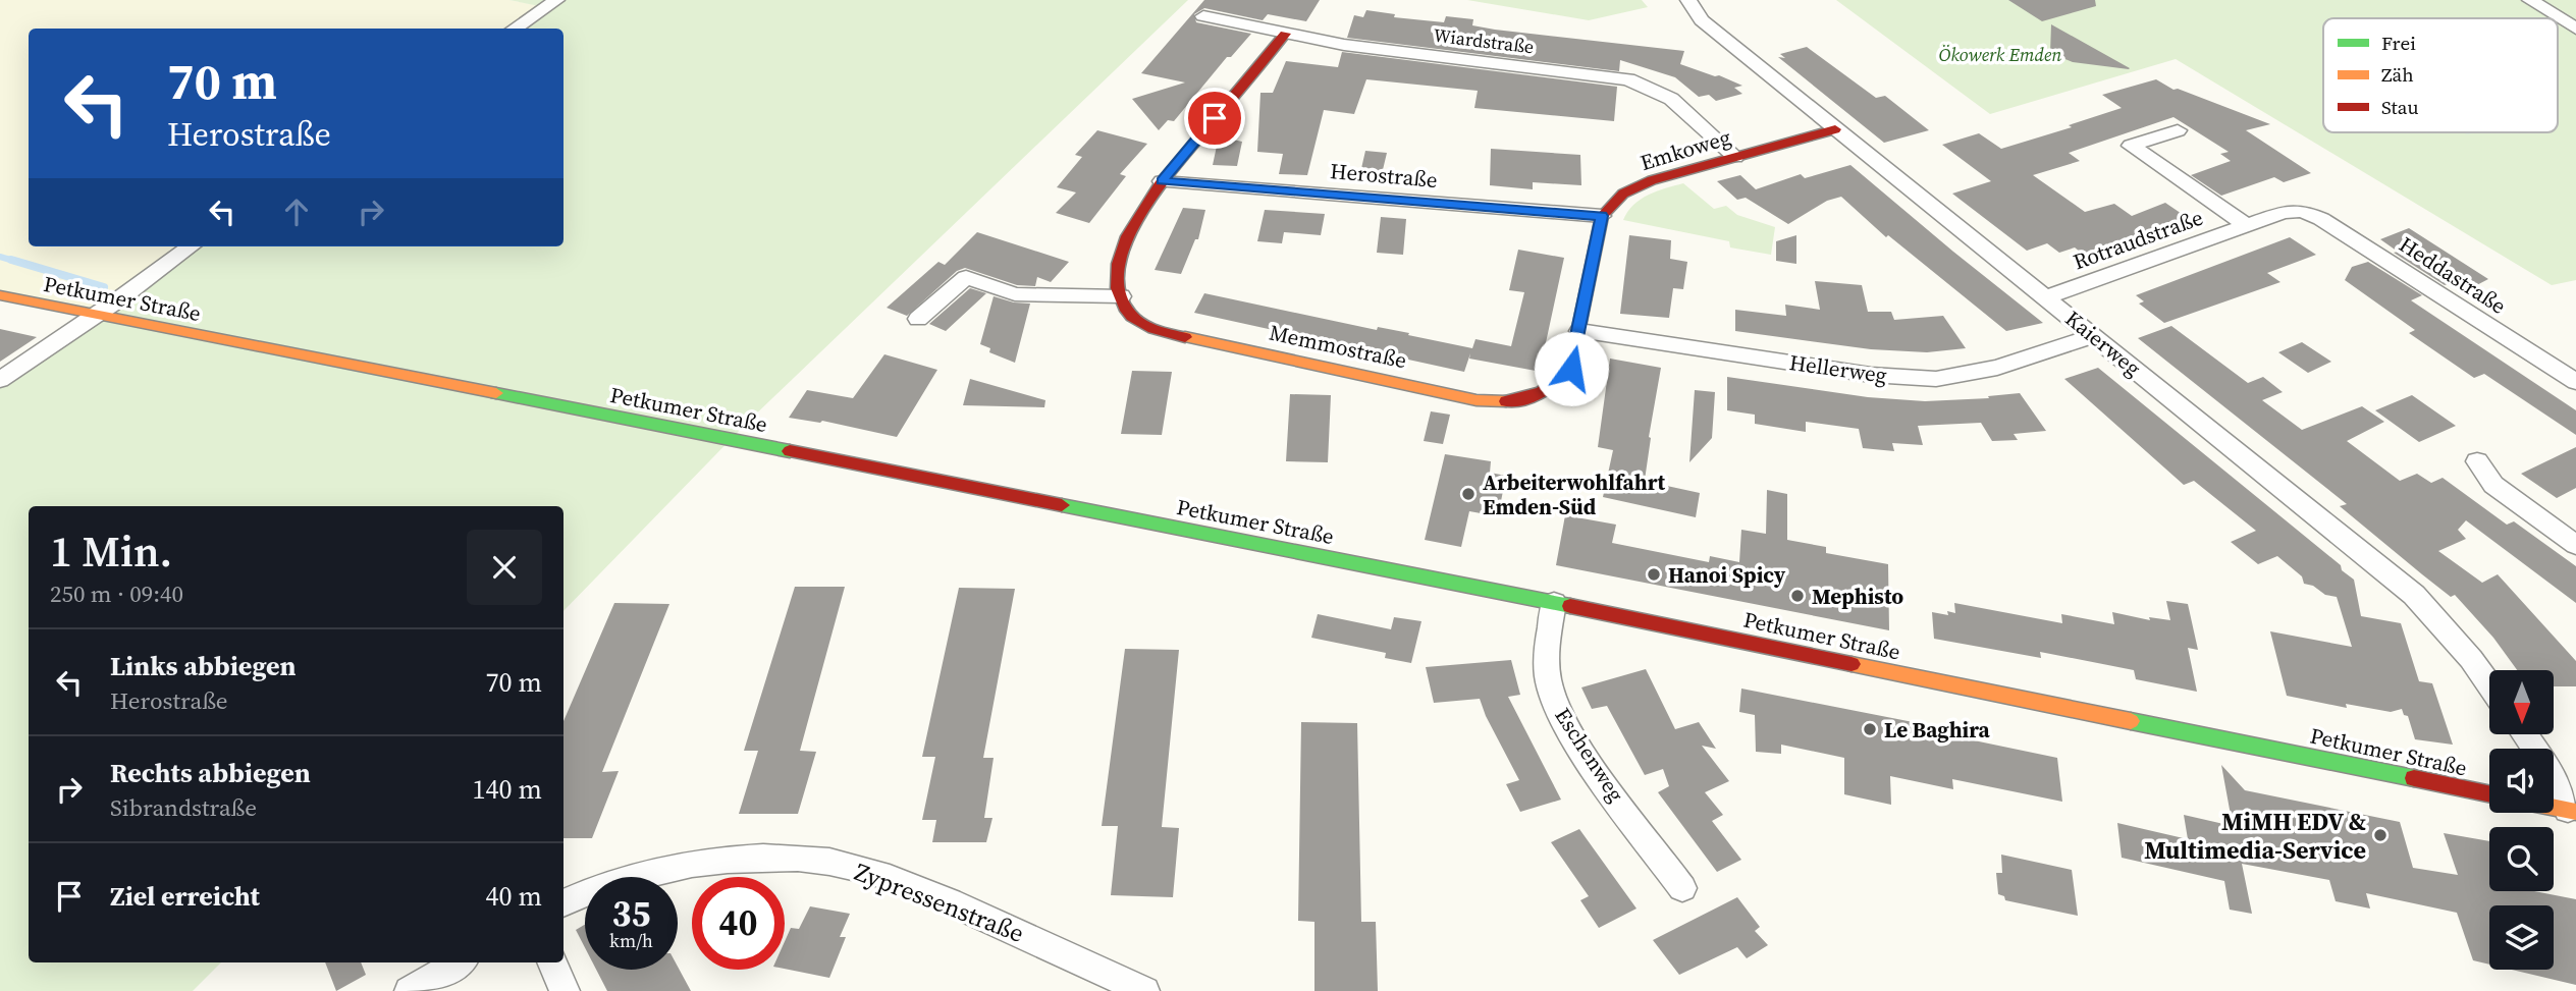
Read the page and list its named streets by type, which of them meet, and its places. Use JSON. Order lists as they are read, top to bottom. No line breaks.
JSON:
{"streets":{"main road":["Emkoweg","Petkumer Straße","Memmostraße"],"street":["Wiardstraße","Herostraße","Rotraudstraße","Heddastraße","Kaierweg","Hellerweg","Eschenweg","Zypressenstraße"]},"crossings":[["Wiardstraße","Emkoweg"],["Emkoweg","Herostraße"],["Emkoweg","Kaierweg"],["Rotraudstraße","Heddastraße"],["Rotraudstraße","Kaierweg"],["Petkumer Straße","Eschenweg"],["Kaierweg","Hellerweg"],["Memmostraße","Hellerweg"]],"parks":["Ökowerk Emden"],"places":["Arbeiterwohlfahrt Emden-Süd","Hanoi Spicy","Mephisto","Le Baghira","MiMH EDV & Multimedia-Service"],"legend":["Frei","Zäh","Stau"],"north":"bottom","page":{"turn":["70 m","Herostraße"],"heading":["1 Min.","250 m · 09:40"],"list":[{"name":"Links abbiegen","note":"Herostraße","value":"70 m"},{"name":"Rechts abbiegen","note":"Sibrandstraße","value":"140 m"},{"name":"Ziel erreicht","value":"40 m"}],"speed":"35 km/h","limit":"40"}}
